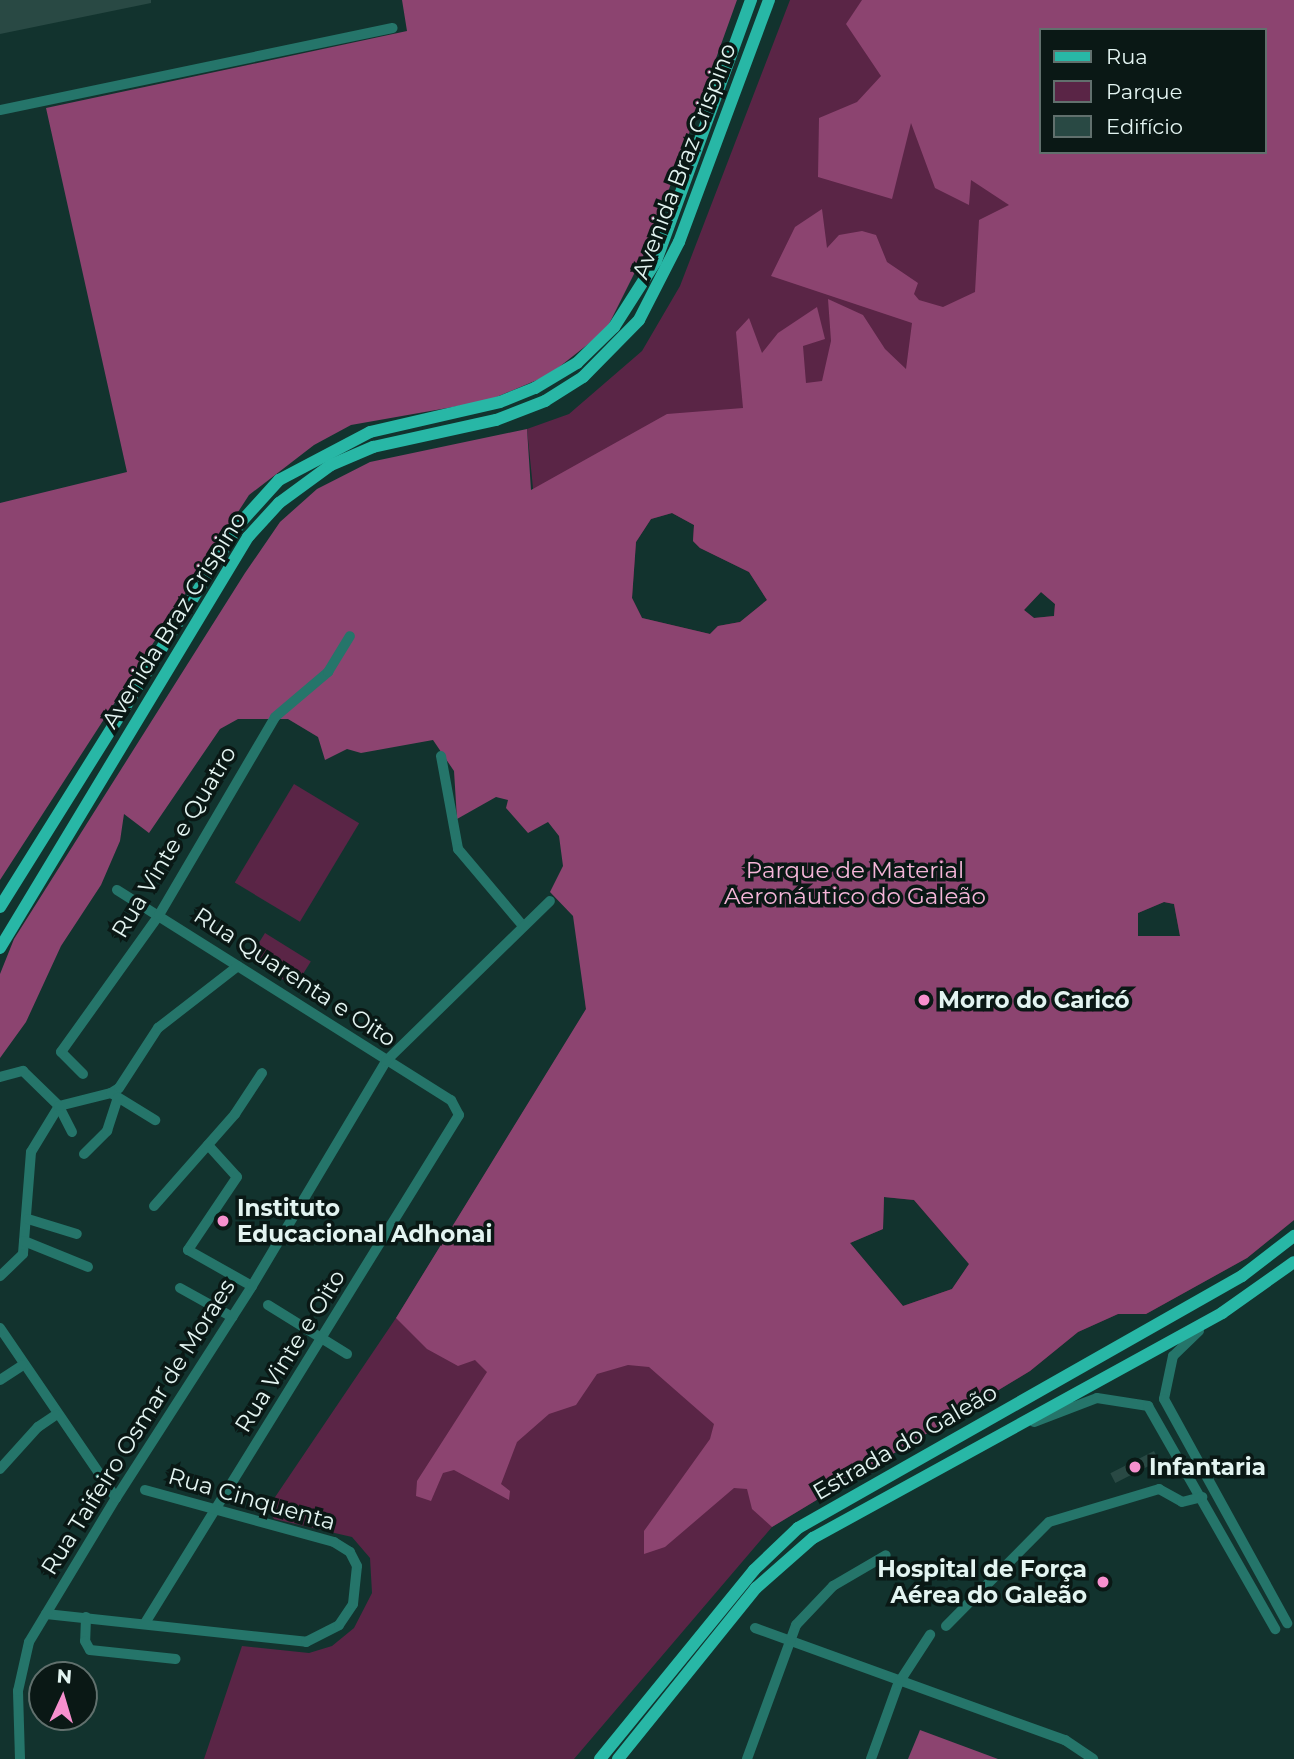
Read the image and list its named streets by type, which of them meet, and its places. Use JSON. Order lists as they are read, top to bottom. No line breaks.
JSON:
{"streets":{"main road":["Avenida Braz Crispino","Estrada do Galeão"],"street":["Rua Vinte e Quatro","Rua Quarenta e Oito","Rua Vinte e Oito","Rua Taifeiro Osmar de Moraes","Rua Cinquenta"]},"crossings":[["Rua Vinte e Quatro","Rua Quarenta e Oito"],["Rua Quarenta e Oito","Rua Vinte e Oito"],["Rua Quarenta e Oito","Rua Taifeiro Osmar de Moraes"],["Rua Vinte e Oito","Rua Cinquenta"]],"parks":["Parque de Material Aeronáutico do Galeão"],"places":["Morro do Caricó","Instituto Educacional Adhonai","Infantaria","Hospital de Força Aérea do Galeão"],"legend":["Rua","Parque","Edifício"],"north":"top"}
